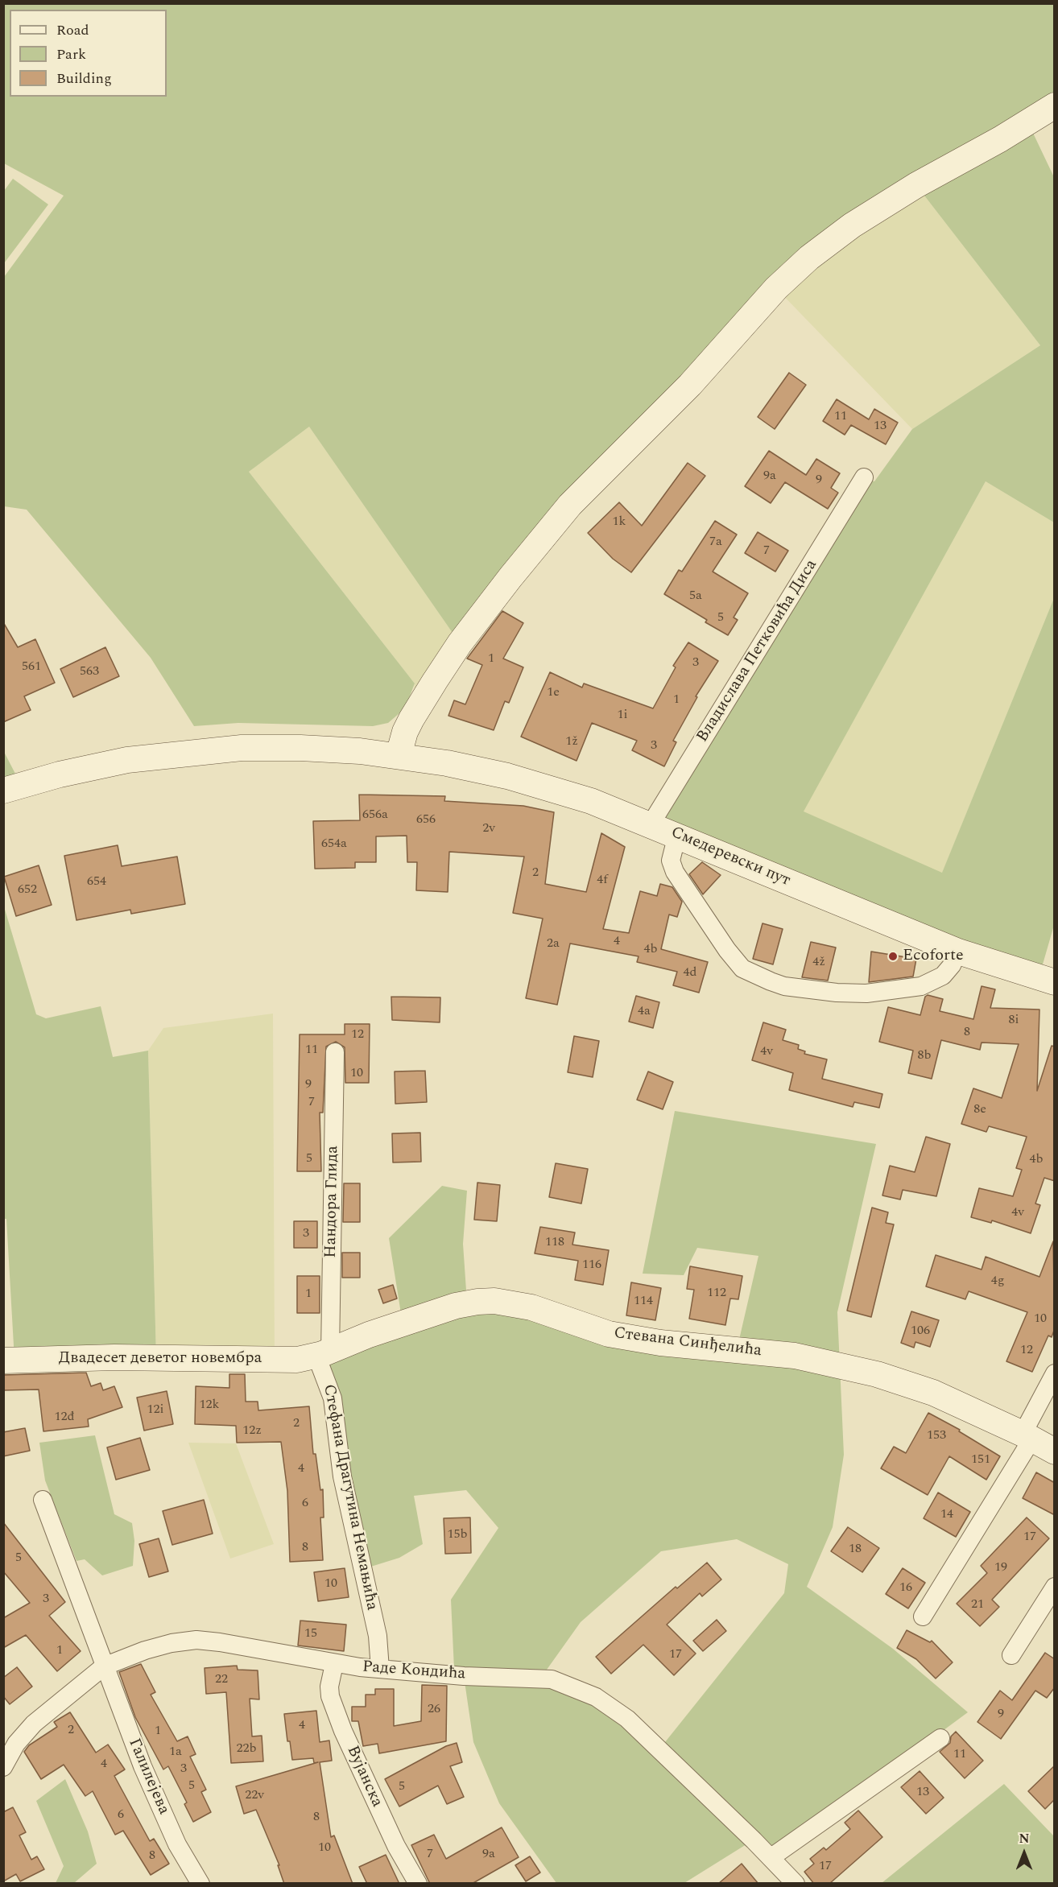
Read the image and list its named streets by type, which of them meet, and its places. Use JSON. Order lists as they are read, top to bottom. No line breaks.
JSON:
{"streets":{"street":["Владислава Петковића Диса","Смедеревски пут","Нандора Глида","Стевана Синђелића","Двадесет деветог новембра","Стефана Драгутина Немањића","Раде Кондића","Галилејева","Вујанска"]},"crossings":[["Владислава Петковића Диса","Смедеревски пут"],["Нандора Глида","Стевана Синђелића"],["Нандора Глида","Двадесет деветог новембра"],["Нандора Глида","Стефана Драгутина Немањића"],["Стевана Синђелића","Двадесет деветог новембра"],["Стевана Синђелића","Стефана Драгутина Немањића"],["Двадесет деветог новембра","Стефана Драгутина Немањића"],["Стефана Драгутина Немањића","Раде Кондића"],["Раде Кондића","Галилејева"],["Раде Кондића","Вујанска"]],"places":["Ecoforte"],"house_numbers":["11","13","9a","9","1k","7a","7","5a","5","1","3","561","563","1e","1","1i","1ž","3","656a","656","2v","654a","2","4f","654","652","4","2a","4b","4ž","4d","4a","8i","8","12","11","4v","8b","10","9","7","8e","5","4b","4v","3","118","116","4g","112","1","114","10","106","12","12k","12i","12đ","2","12z","153","151","4","6","14","15b","17","8","18","5","19","10","16","3","21","15","1","17","22","26","9","4","2","1","22b","1a","11","4","3","5","5","13","22v","6","8","10","7","9a","8","17"],"legend":["Road","Park","Building"],"north":"top"}
